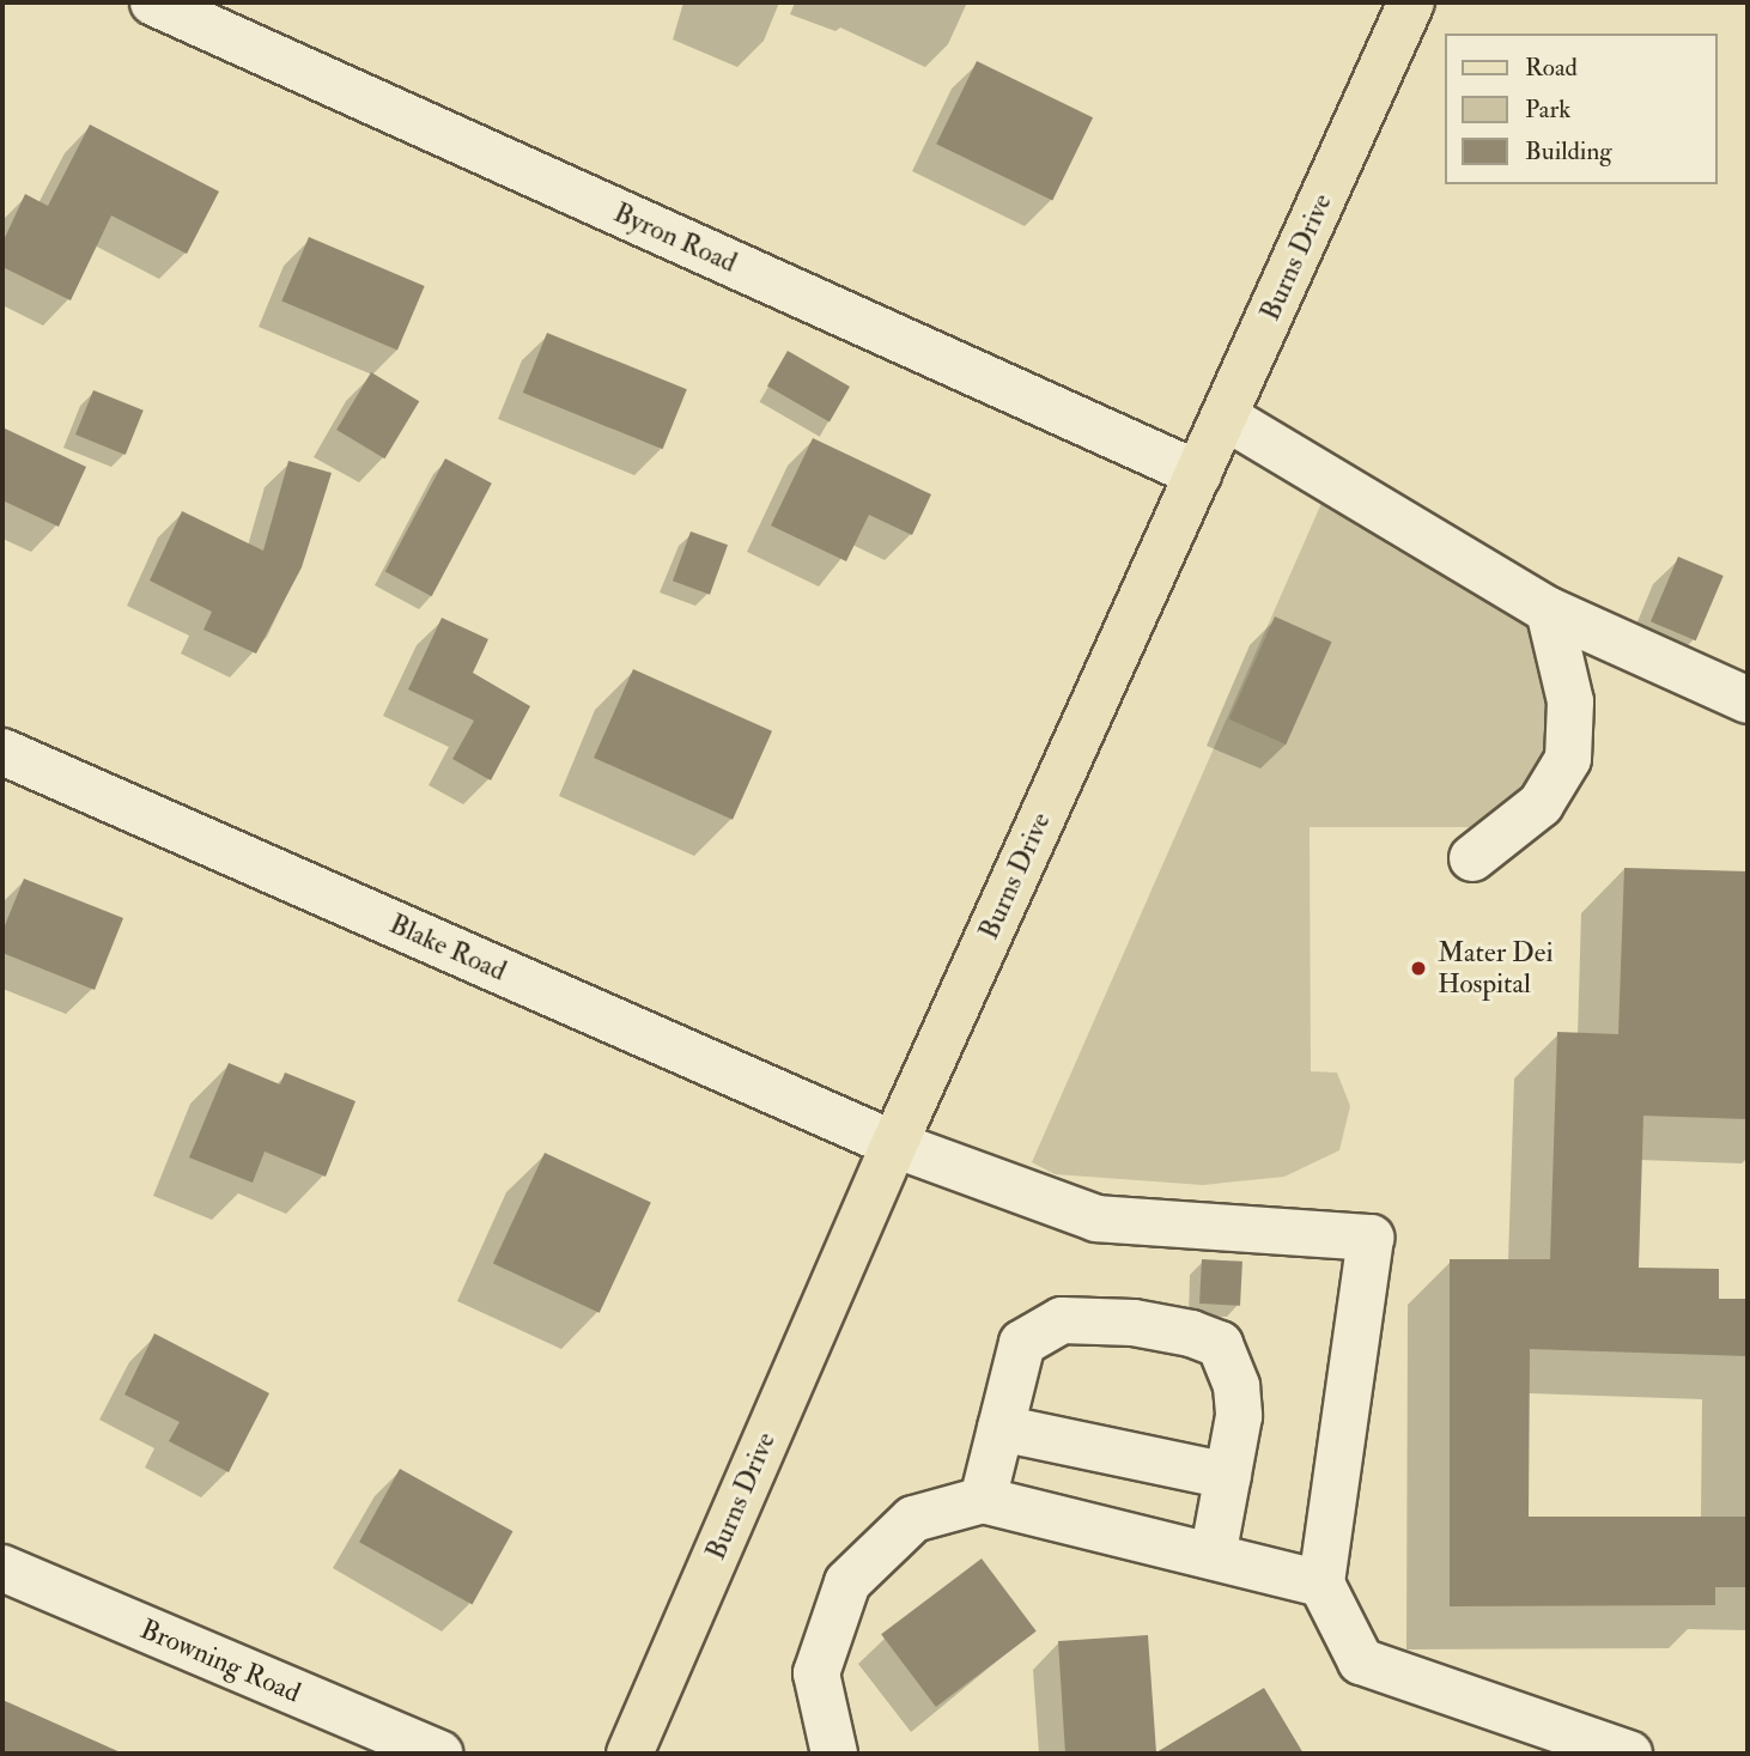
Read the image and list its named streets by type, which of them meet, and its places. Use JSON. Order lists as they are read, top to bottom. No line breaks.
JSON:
{"streets":{"main road":["Burns Drive"],"street":["Byron Road","Blake Road","Browning Road"]},"crossings":[["Byron Road","Burns Drive"],["Burns Drive","Blake Road"]],"places":["Mater Dei Hospital"],"legend":["Road","Park","Building"]}
